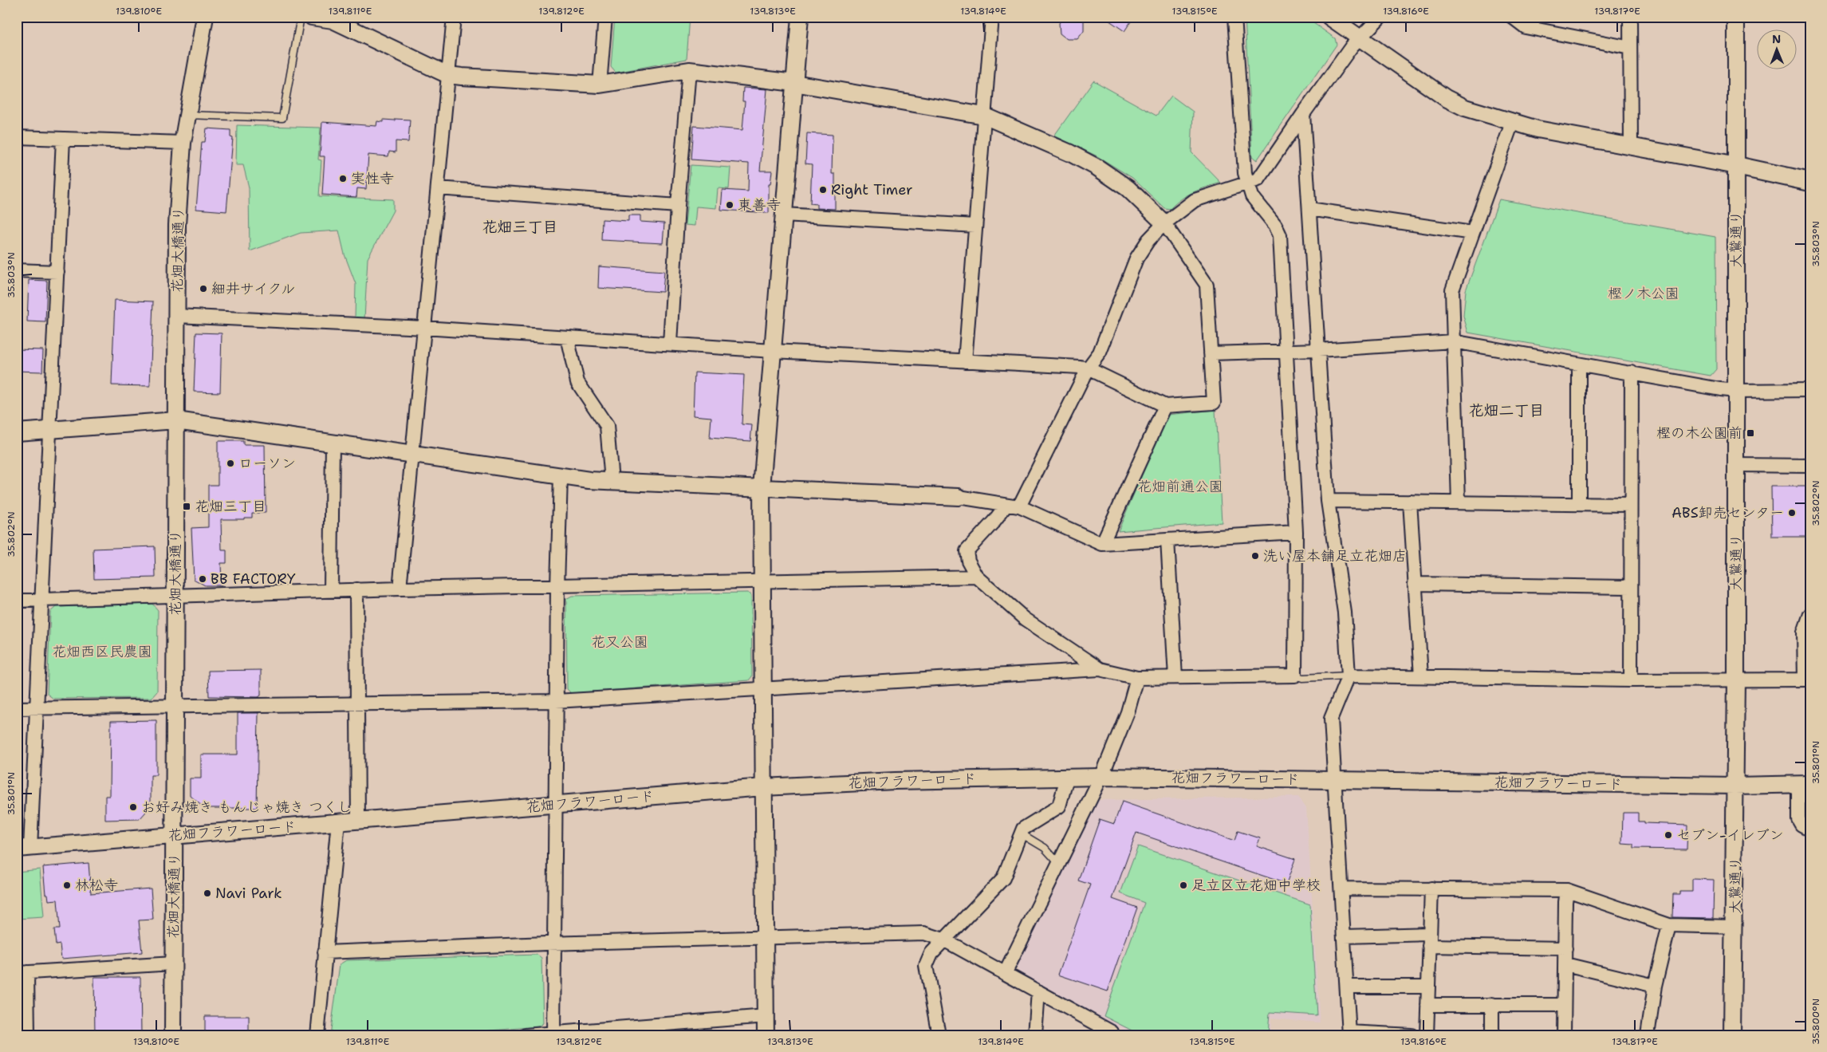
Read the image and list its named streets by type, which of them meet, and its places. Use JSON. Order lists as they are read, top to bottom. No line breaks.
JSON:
{"streets":{"street":["大鷲通り","花畑大橋通り","花畑フラワーロード"]},"crossings":[["大鷲通り","花畑フラワーロード"],["花畑大橋通り","花畑フラワーロード"]],"districts":["花畑三丁目","花畑二丁目"],"parks":["樫ノ木公園","花畑前通公園","花又公園","花畑西区民農園"],"places":{"other":["実性寺","Right Timer","東善寺","細井サイクル","ローソン","ABS卸売センター","洗い屋本舗足立花畑店","BB FACTORY","お好み焼き もんじゃ焼き つくし","セブン-イレブン","林松寺","足立区立花畑中学校","Navi Park"],"transit":["樫の木公園前","花畑三丁目"]},"north":"top","coordinates":["139.810°E","139.811°E","139.812°E","139.813°E","139.814°E","139.815°E","139.816°E","139.817°E","35.803°N","35.802°N","35.801°N","35.800°N"]}
